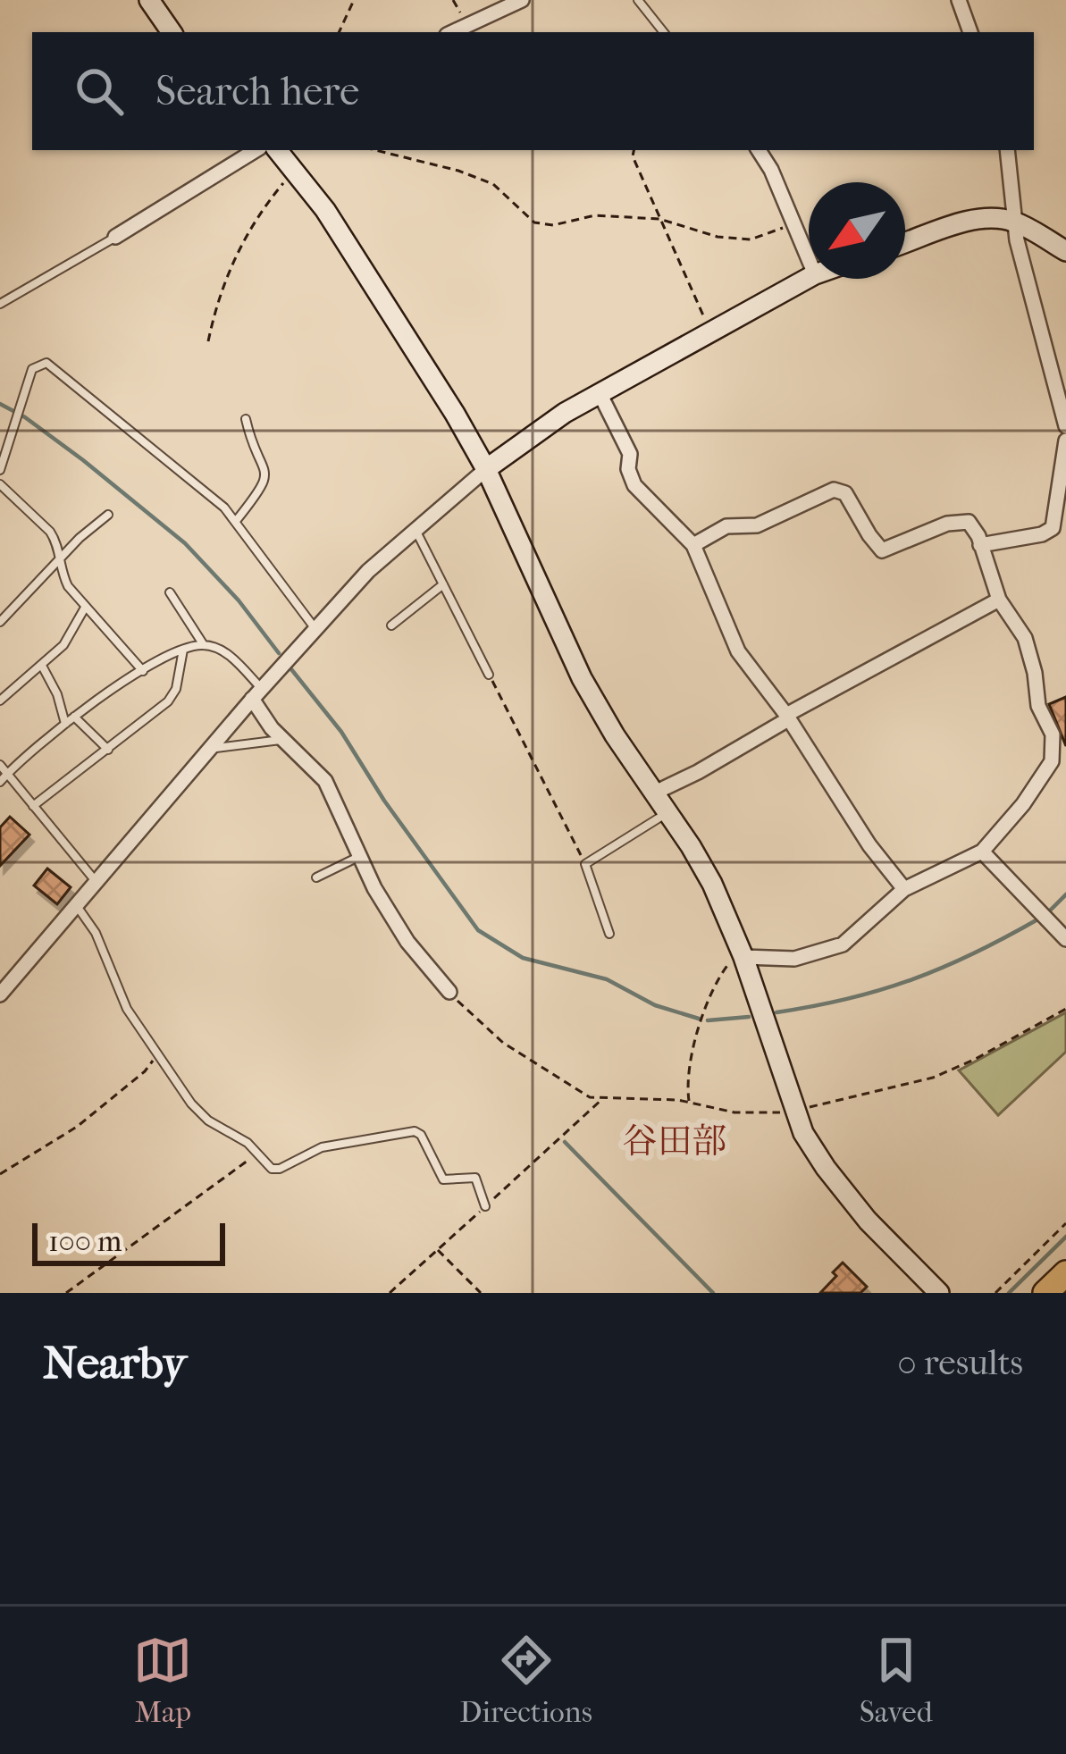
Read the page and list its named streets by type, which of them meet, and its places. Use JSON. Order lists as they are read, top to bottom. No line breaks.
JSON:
{"districts":["谷田部"],"scale_bar":"100 m","north":"bottom left","page":{"search":"Search here","scale":"100 m","heading":["Nearby","0 results"],"nav":["Map","Directions","Saved"]}}
